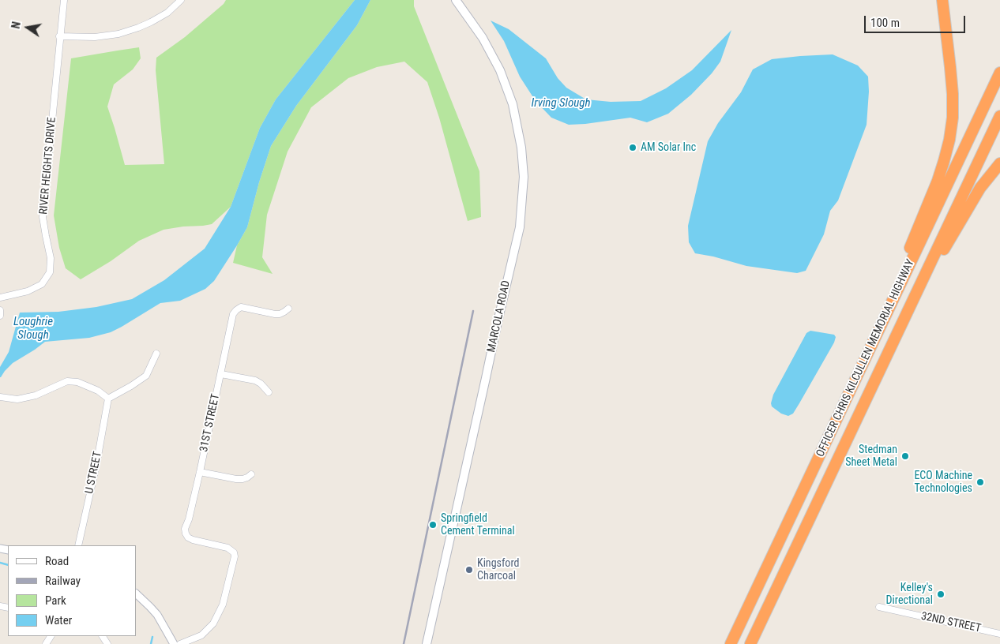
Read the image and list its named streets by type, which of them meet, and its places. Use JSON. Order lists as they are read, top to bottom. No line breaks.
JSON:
{"streets":{"highway":["OFFICER CHRIS KILCULLEN MEMORIAL HIGHWAY"],"main road":["MARCOLA ROAD"],"street":["RIVER HEIGHTS DRIVE","31ST STREET","U STREET","32ND STREET"]},"water":["Irving Slough","Loughrie Slough"],"places":["AM Solar Inc","Stedman Sheet Metal","ECO Machine Technologies","Springfield Cement Terminal","Kingsford Charcoal","Kelley's Directional"],"legend":["Road","Railway","Park","Water"],"scale_bar":"100 m","north":"left"}
